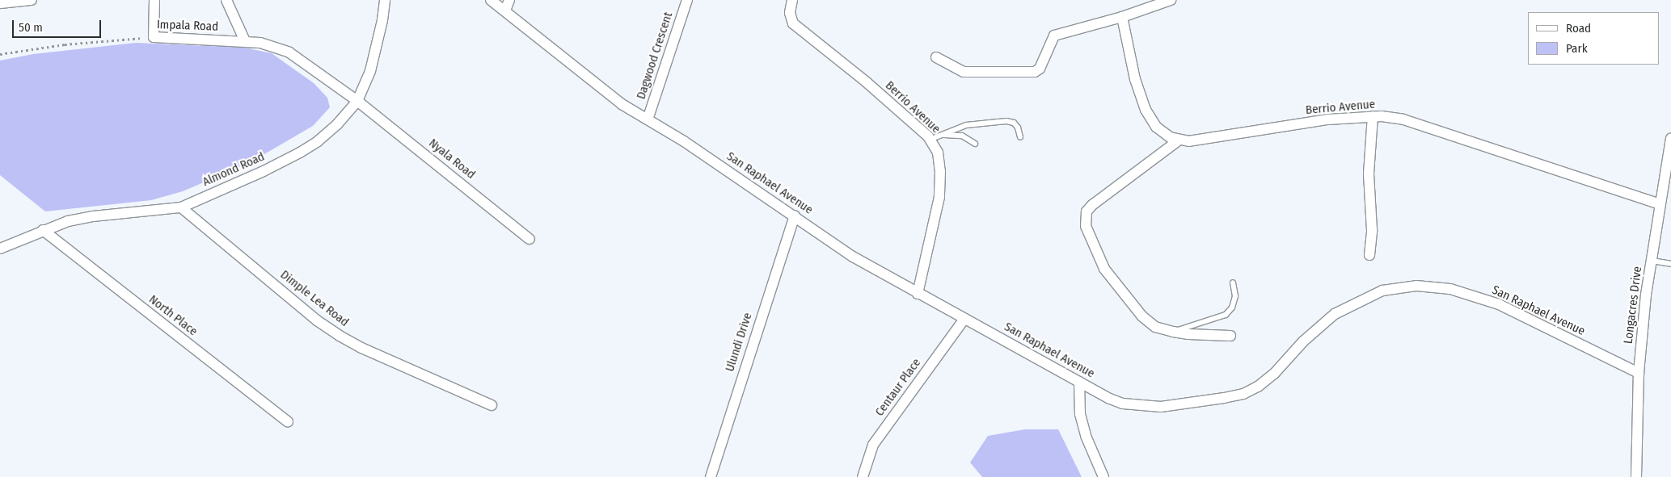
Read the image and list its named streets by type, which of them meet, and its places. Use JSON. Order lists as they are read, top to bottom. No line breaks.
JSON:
{"streets":{"street":["Impala Road","Dagwood Crescent","Berrio Avenue","Nyala Road","Almond Road","San Raphael Avenue","Dimple Lea Road","Longacres Drive","North Place","Ulundi Drive","Centaur Place"]},"crossings":[["Impala Road","Nyala Road"],["Impala Road","Almond Road"],["Dagwood Crescent","San Raphael Avenue"],["Berrio Avenue","San Raphael Avenue"],["Berrio Avenue","Longacres Drive"],["Nyala Road","Almond Road"],["Almond Road","Dimple Lea Road"],["Almond Road","North Place"],["San Raphael Avenue","Longacres Drive"],["San Raphael Avenue","Ulundi Drive"],["San Raphael Avenue","Centaur Place"]],"legend":["Road","Park"],"scale_bar":"50 m"}
